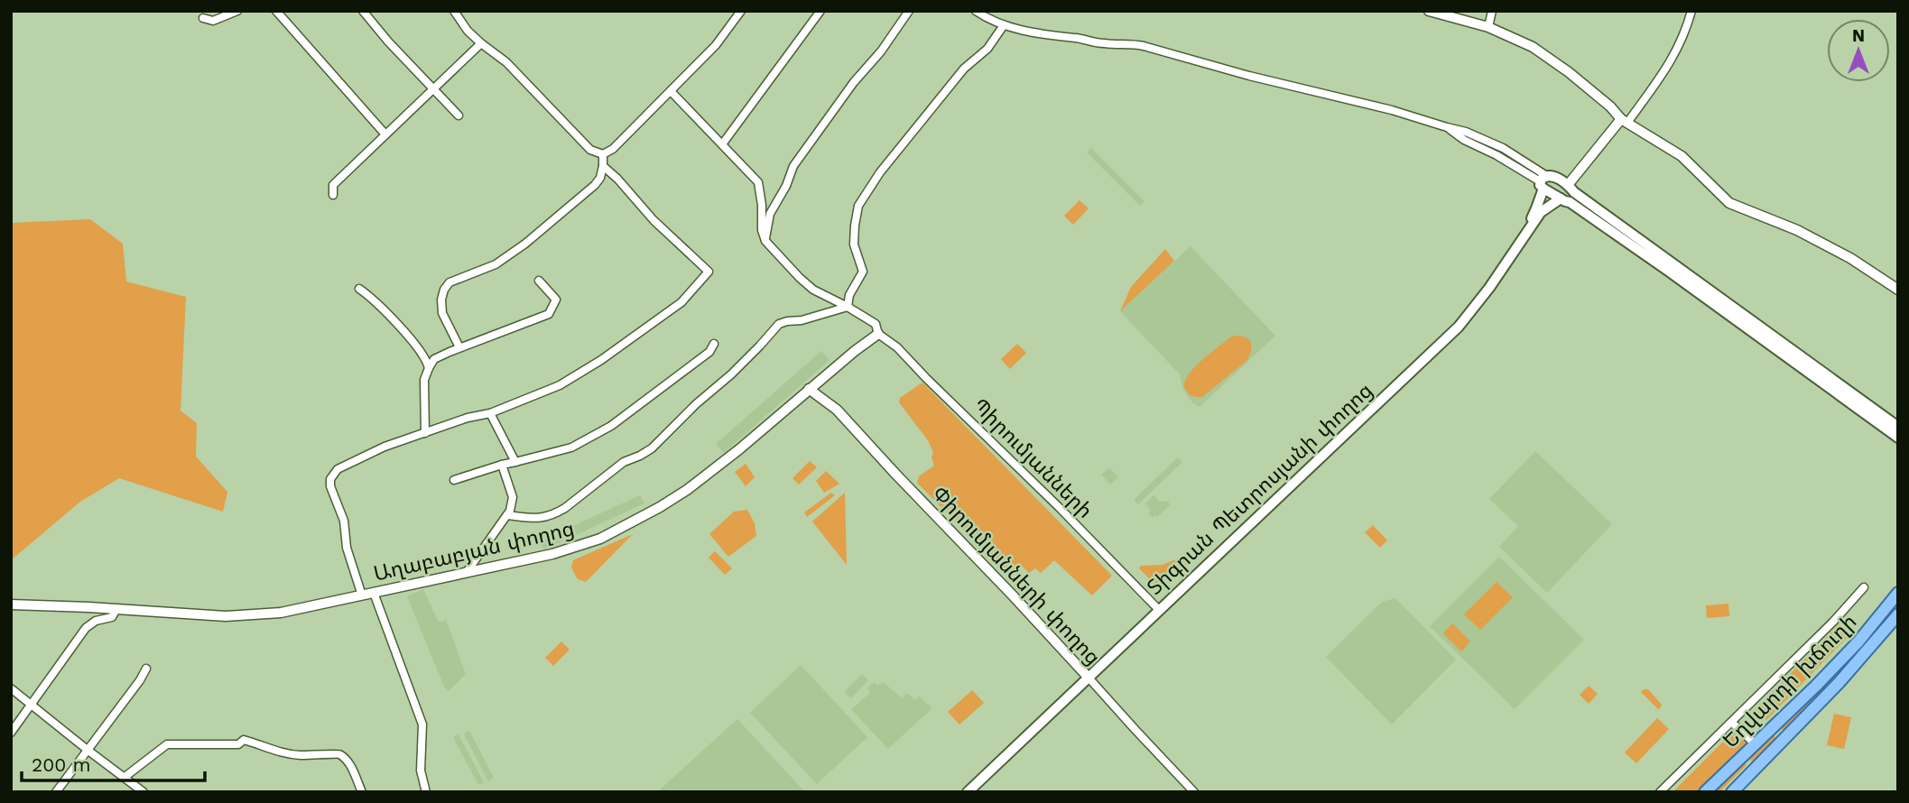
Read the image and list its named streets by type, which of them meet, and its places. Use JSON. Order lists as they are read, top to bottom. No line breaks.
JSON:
{"streets":{"main road":["Տիգրան Պետրոսյանի փողոց","Եղվարդի խճուղի"],"street":["Պիրումյանների","Աղաբաբյան փողոց","Փիրումյանների փողոց"]},"crossings":[["Պիրումյանների","Տիգրան Պետրոսյանի փողոց"],["Պիրումյանների","Աղաբաբյան փողոց"],["Տիգրան Պետրոսյանի փողոց","Փիրումյանների փողոց"],["Աղաբաբյան փողոց","Փիրումյանների փողոց"]],"scale_bar":"200 m","north":"top"}
